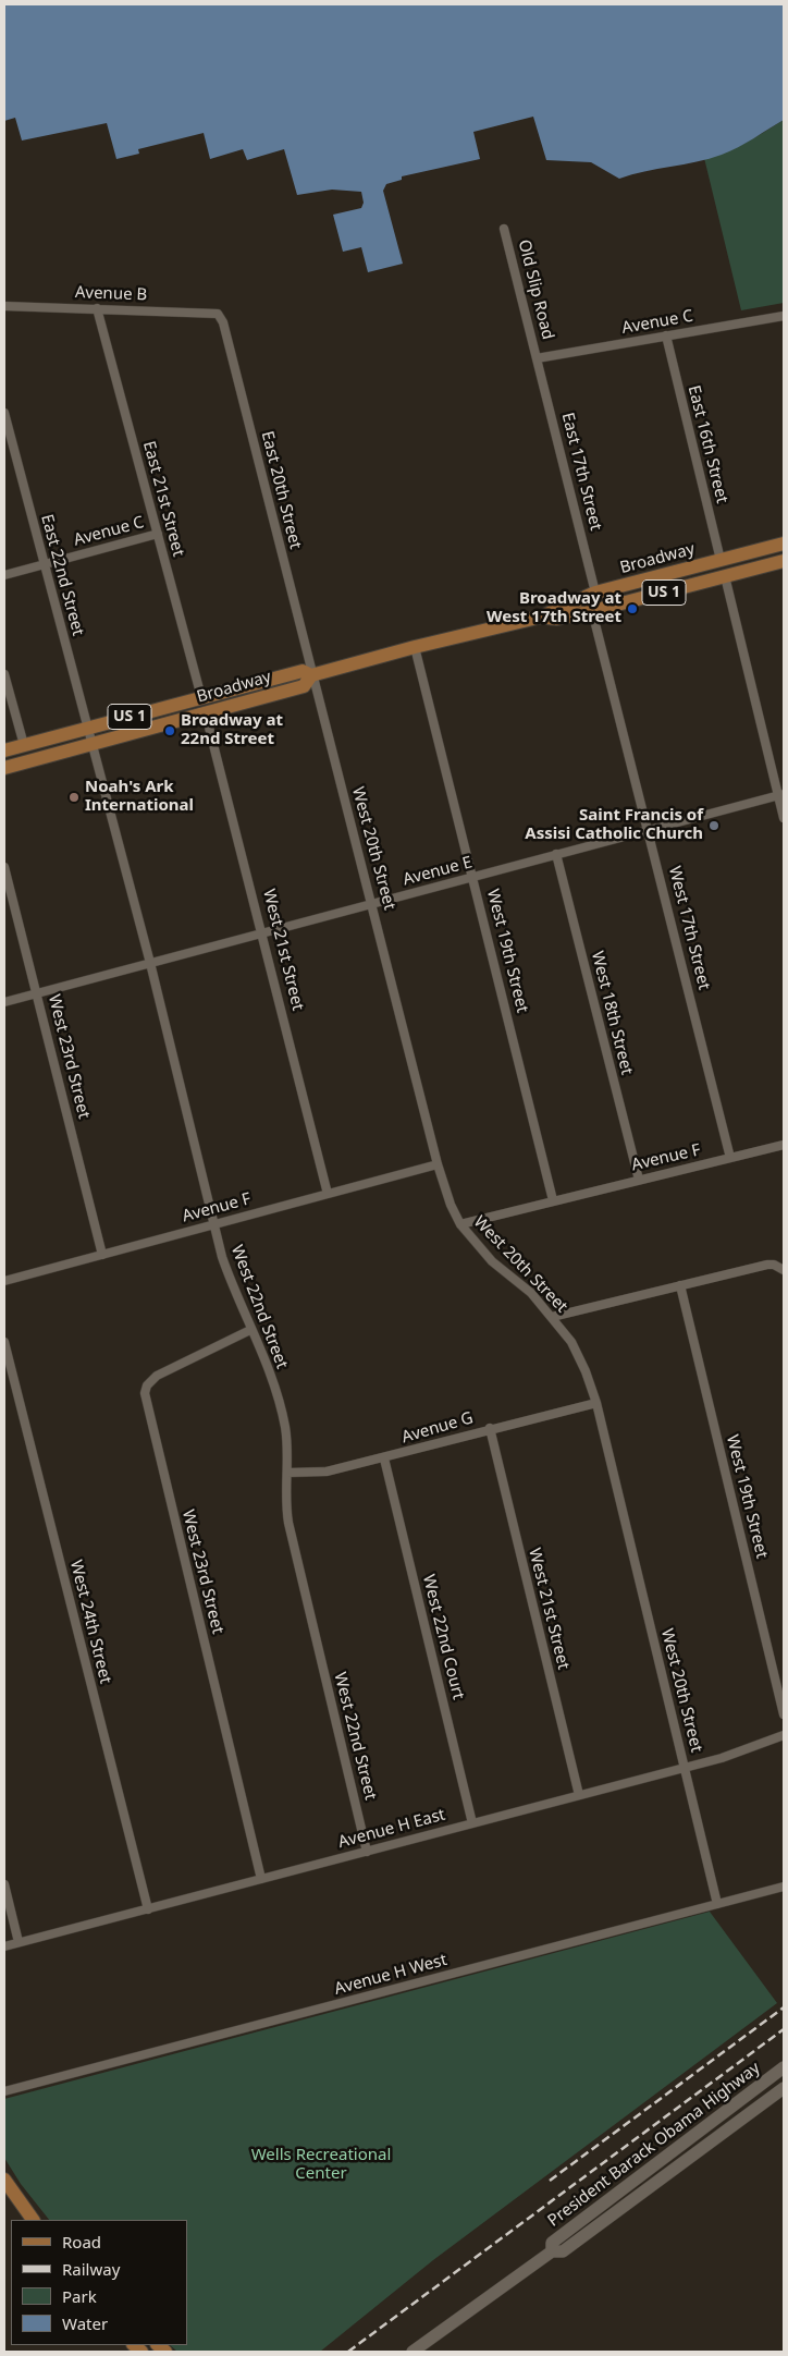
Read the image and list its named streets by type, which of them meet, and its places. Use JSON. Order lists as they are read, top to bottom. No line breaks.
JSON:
{"streets":{"main road":["Broadway","US 1","President Barack Obama Highway"],"street":["Old Slip Road","Avenue B","Avenue C","East 16th Street","East 17th Street","East 20th Street","East 21st Street","East 22nd Street","West 20th Street","Avenue E","West 17th Street","West 21st Street","West 19th Street","West 18th Street","West 23rd Street","Avenue F","West 22nd Street","Avenue G","West 24th Street","West 22nd Court","Avenue H East","Avenue H West"]},"crossings":[["Old Slip Road","Avenue C"],["Old Slip Road","East 17th Street"],["Avenue B","East 20th Street"],["Avenue B","East 21st Street"],["Avenue C","East 16th Street"],["Avenue C","East 17th Street"],["Avenue C","East 21st Street"],["Avenue C","East 22nd Street"],["East 16th Street","Broadway"],["East 17th Street","Broadway"],["East 20th Street","Broadway"],["East 20th Street","West 20th Street"],["East 21st Street","Broadway"],["Broadway","East 22nd Street"],["Broadway","West 20th Street"],["Broadway","West 17th Street"],["Broadway","West 21st Street"],["Broadway","West 19th Street"],["Broadway","West 22nd Street"],["East 22nd Street","West 22nd Street"],["West 20th Street","Avenue E"],["West 20th Street","Avenue F"],["West 20th Street","Avenue G"],["West 20th Street","Avenue H East"],["West 20th Street","Avenue H West"],["Avenue E","West 17th Street"],["Avenue E","West 21st Street"],["Avenue E","West 19th Street"],["Avenue E","West 18th Street"],["Avenue E","West 23rd Street"],["Avenue E","West 22nd Street"],["West 17th Street","Avenue F"],["West 21st Street","Avenue F"],["West 21st Street","Avenue G"],["West 21st Street","Avenue H East"],["West 19th Street","Avenue F"],["West 18th Street","Avenue F"],["West 23rd Street","Avenue F"],["West 23rd Street","West 22nd Street"],["West 23rd Street","Avenue H East"],["Avenue F","West 22nd Street"],["West 22nd Street","Avenue G"],["West 22nd Street","Avenue H East"],["Avenue G","West 22nd Court"],["West 24th Street","Avenue H East"],["West 22nd Court","Avenue H East"]],"parks":["Wells Recreational Center"],"places":["Broadway at West 17th Street","Broadway at 22nd Street","Noah's Ark International","Saint Francis of Assisi Catholic Church"],"legend":["Road","Railway","Park","Water"]}
